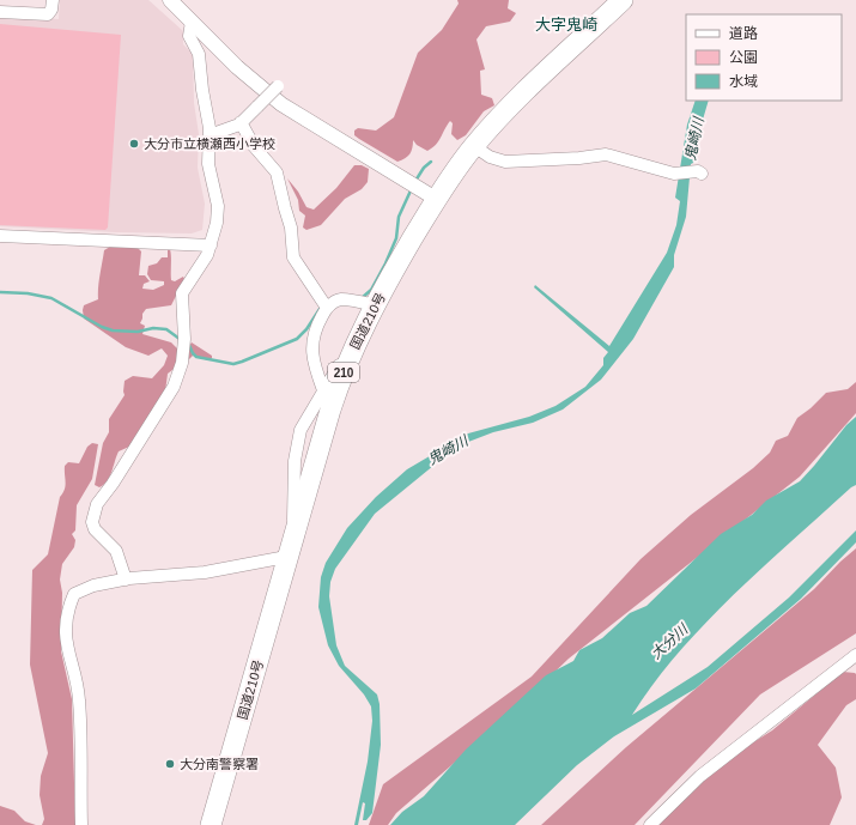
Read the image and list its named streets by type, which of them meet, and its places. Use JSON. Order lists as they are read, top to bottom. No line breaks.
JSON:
{"streets":{"highway":["国道210号","210"]},"districts":["大字鬼崎"],"water":["鬼崎川","大分川"],"places":["大分市立横瀬西小学校","大分南警察署"],"legend":["道路","公園","水域"]}
